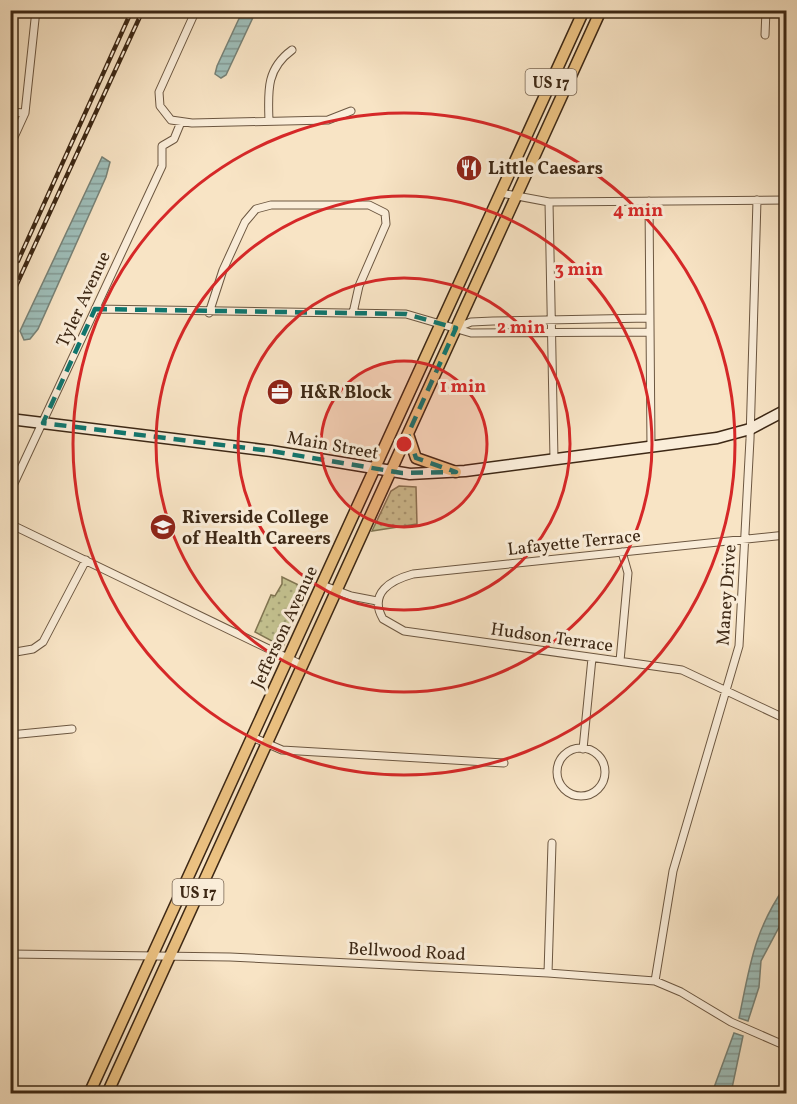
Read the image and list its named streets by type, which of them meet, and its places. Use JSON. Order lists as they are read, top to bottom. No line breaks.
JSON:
{"streets":{"main road":["US 17","Main Street","Jefferson Avenue"],"street":["Tyler Avenue","Lafayette Terrace","Maney Drive","Hudson Terrace","Bellwood Road"]},"crossings":[["Tyler Avenue","Main Street"],["Main Street","Maney Drive"],["Main Street","Jefferson Avenue"],["Lafayette Terrace","Maney Drive"],["Lafayette Terrace","Hudson Terrace"],["Maney Drive","Hudson Terrace"],["Maney Drive","Bellwood Road"],["Jefferson Avenue","Bellwood Road"]],"places":{"restaurant":["Little Caesars"],"office":["H&R Block"],"school or university":["Riverside College of Health Careers"]},"rings":["4 min","3 min","2 min","1 min"]}
